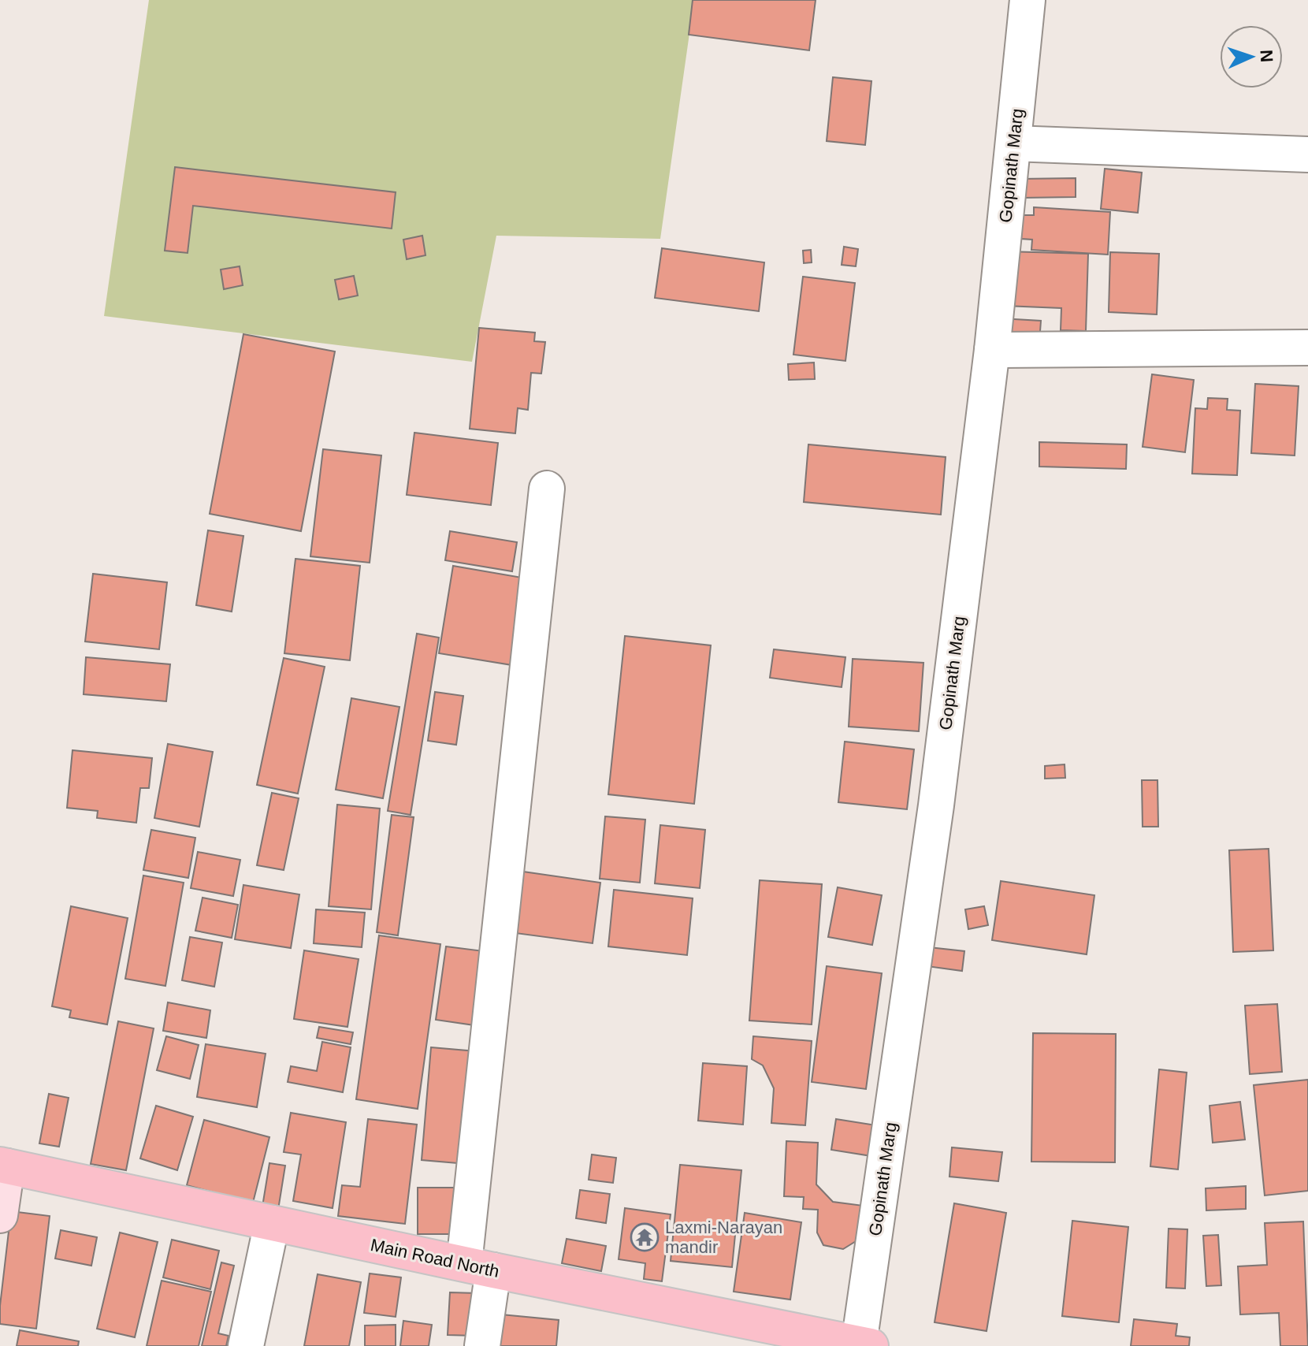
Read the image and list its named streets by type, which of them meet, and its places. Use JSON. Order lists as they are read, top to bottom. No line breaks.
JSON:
{"streets":{"main road":["Main Road North"],"street":["Gopinath Marg"]},"crossings":[["Gopinath Marg","Main Road North"]],"places":{"temple":["Laxmi-Narayan mandir"]},"north":"right"}
